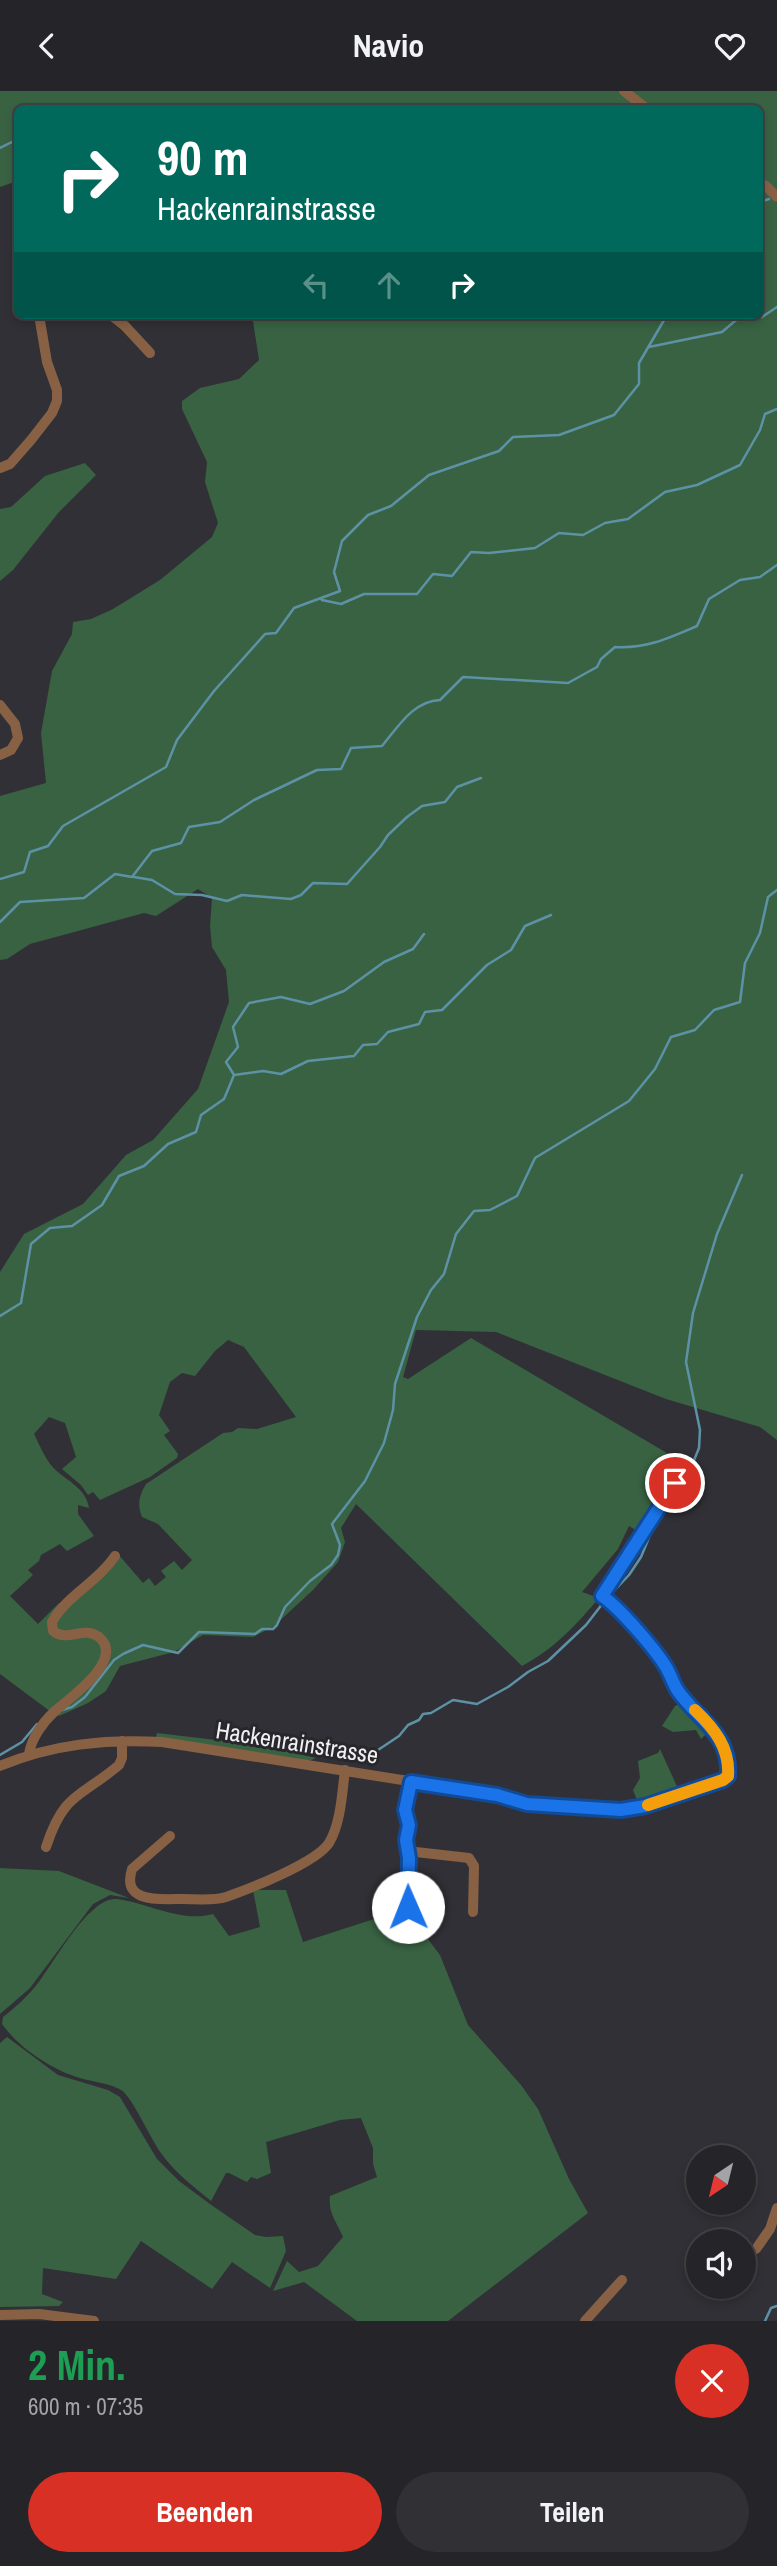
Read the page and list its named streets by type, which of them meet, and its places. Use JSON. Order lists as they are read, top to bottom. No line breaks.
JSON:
{"streets":{"street":["Hackenrainstrasse"]},"north":"bottom left","page":{"header":"Navio","turn":["90 m","Hackenrainstrasse"],"heading":["2 Min.","600 m · 07:35"],"buttons":["Beenden","Teilen"]}}
